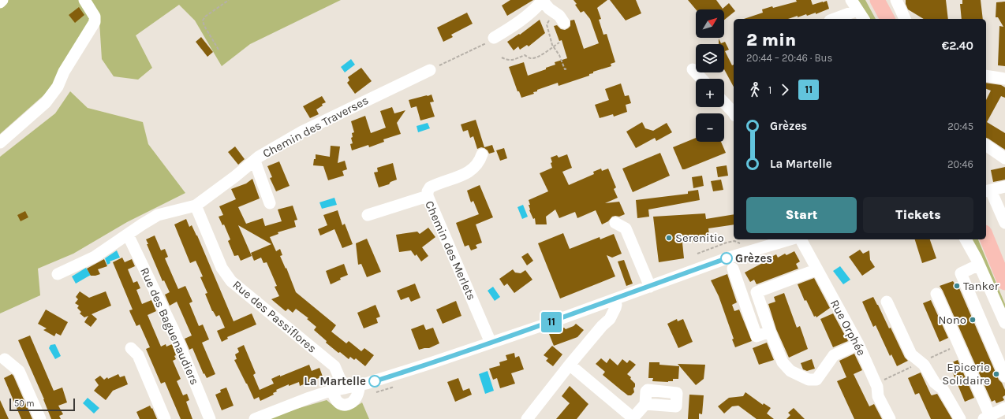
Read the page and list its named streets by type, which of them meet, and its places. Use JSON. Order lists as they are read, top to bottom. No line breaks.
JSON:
{"streets":{"street":["Chemin des Traverses","Chemin des Merlets","Rue des Passiflores","Rue des Baguenaudiers","Rue Orphée"]},"crossings":[["Chemin des Traverses","Rue des Passiflores"],["Chemin des Traverses","Rue des Baguenaudiers"]],"places":["Serenitio","Grèzes","Tanker","Nono","Epicerie Solidaire","La Martelle"],"lines":["bus line 11"],"scale_bar":"50 m","north":"top right","page":{"on_map":"11","map_buttons":["+","−"],"heading":["2 min","20:44 – 20:46 · Bus","€2.40"],"legs":["1","11"],"list":[{"name":"Grèzes","value":"20:45"},{"name":"La Martelle","value":"20:46"}],"buttons":["Start","Tickets"],"scale":"50 m"}}
